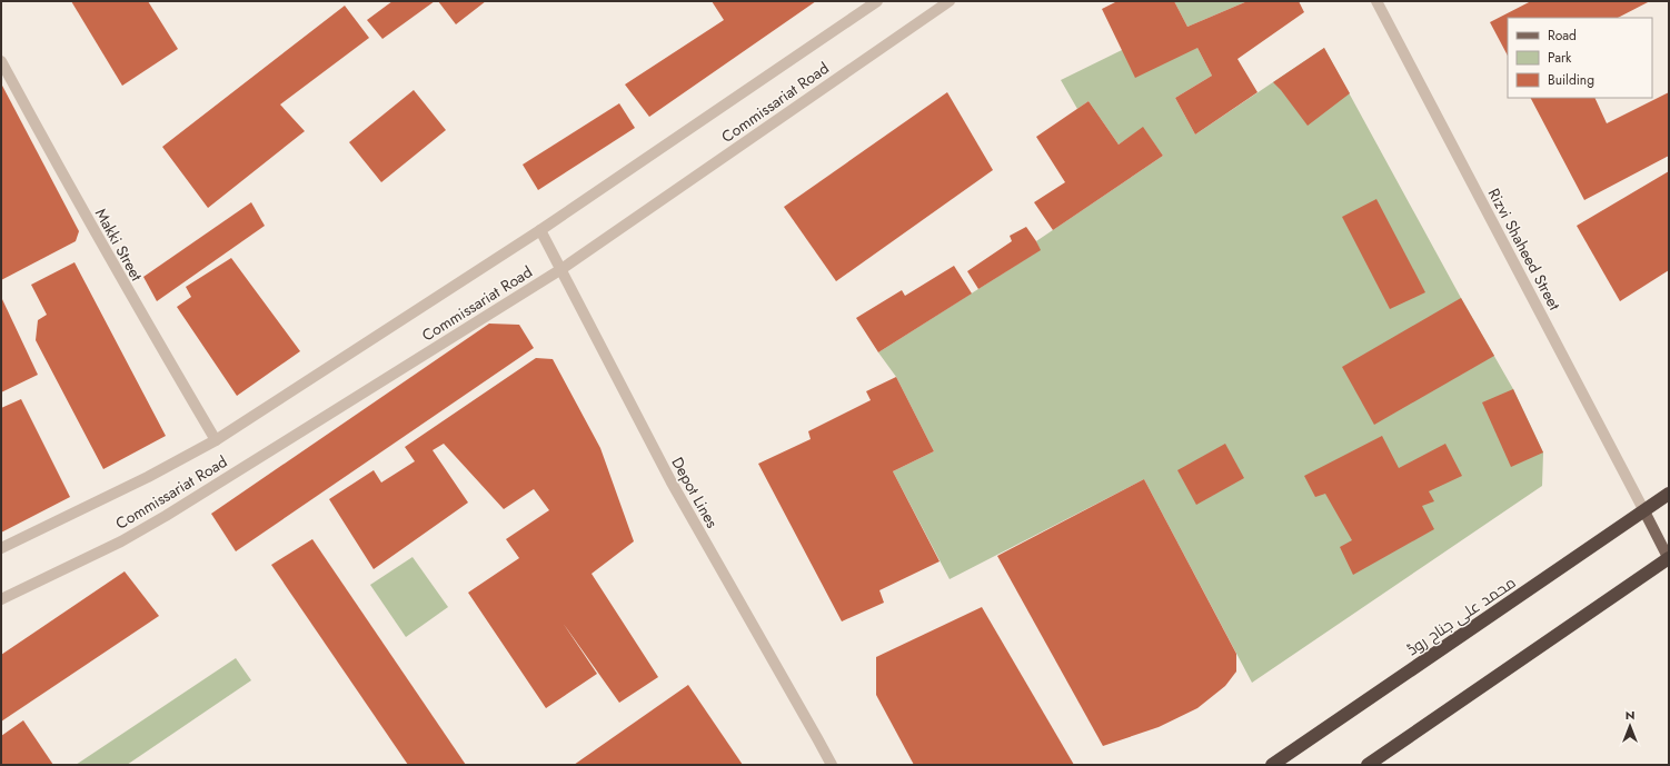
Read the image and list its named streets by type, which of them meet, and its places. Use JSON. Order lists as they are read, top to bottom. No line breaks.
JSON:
{"streets":{"highway":["محمد علی جناح روڈ"],"street":["Commissariat Road","Makki Street","Rizvi Shaheed Street","Depot Lines"]},"crossings":[["Commissariat Road","Makki Street"],["Commissariat Road","Depot Lines"],["Rizvi Shaheed Street","محمد علی جناح روڈ"]],"legend":["Road","Park","Building"],"north":"top"}
